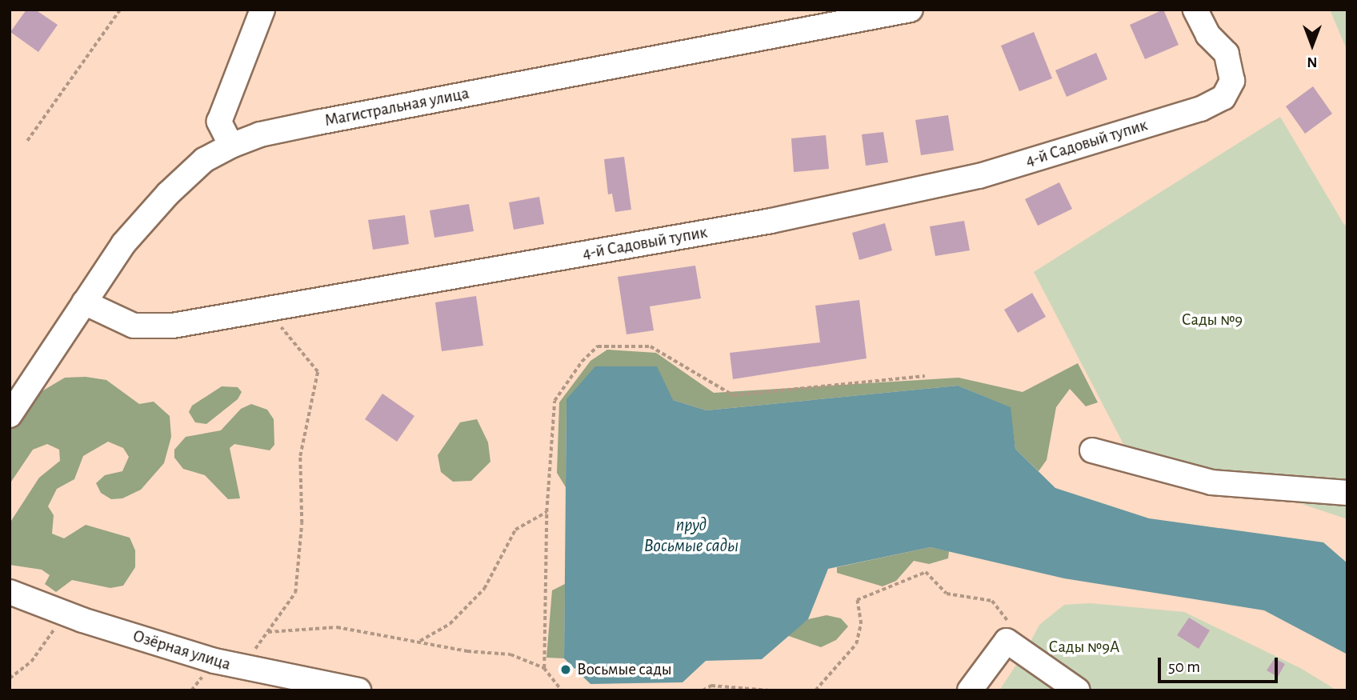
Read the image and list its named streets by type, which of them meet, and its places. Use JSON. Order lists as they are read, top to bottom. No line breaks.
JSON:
{"streets":{"street":["Магистральная улица","4-й Садовый тупик","Озёрная улица"]},"crossings":[["Магистральная улица","4-й Садовый тупик"]],"water":["пруд Восьмые сады"],"parks":["Сады №9","Сады №9А"],"places":["Восьмые сады"],"scale_bar":"50 m","north":"bottom"}
